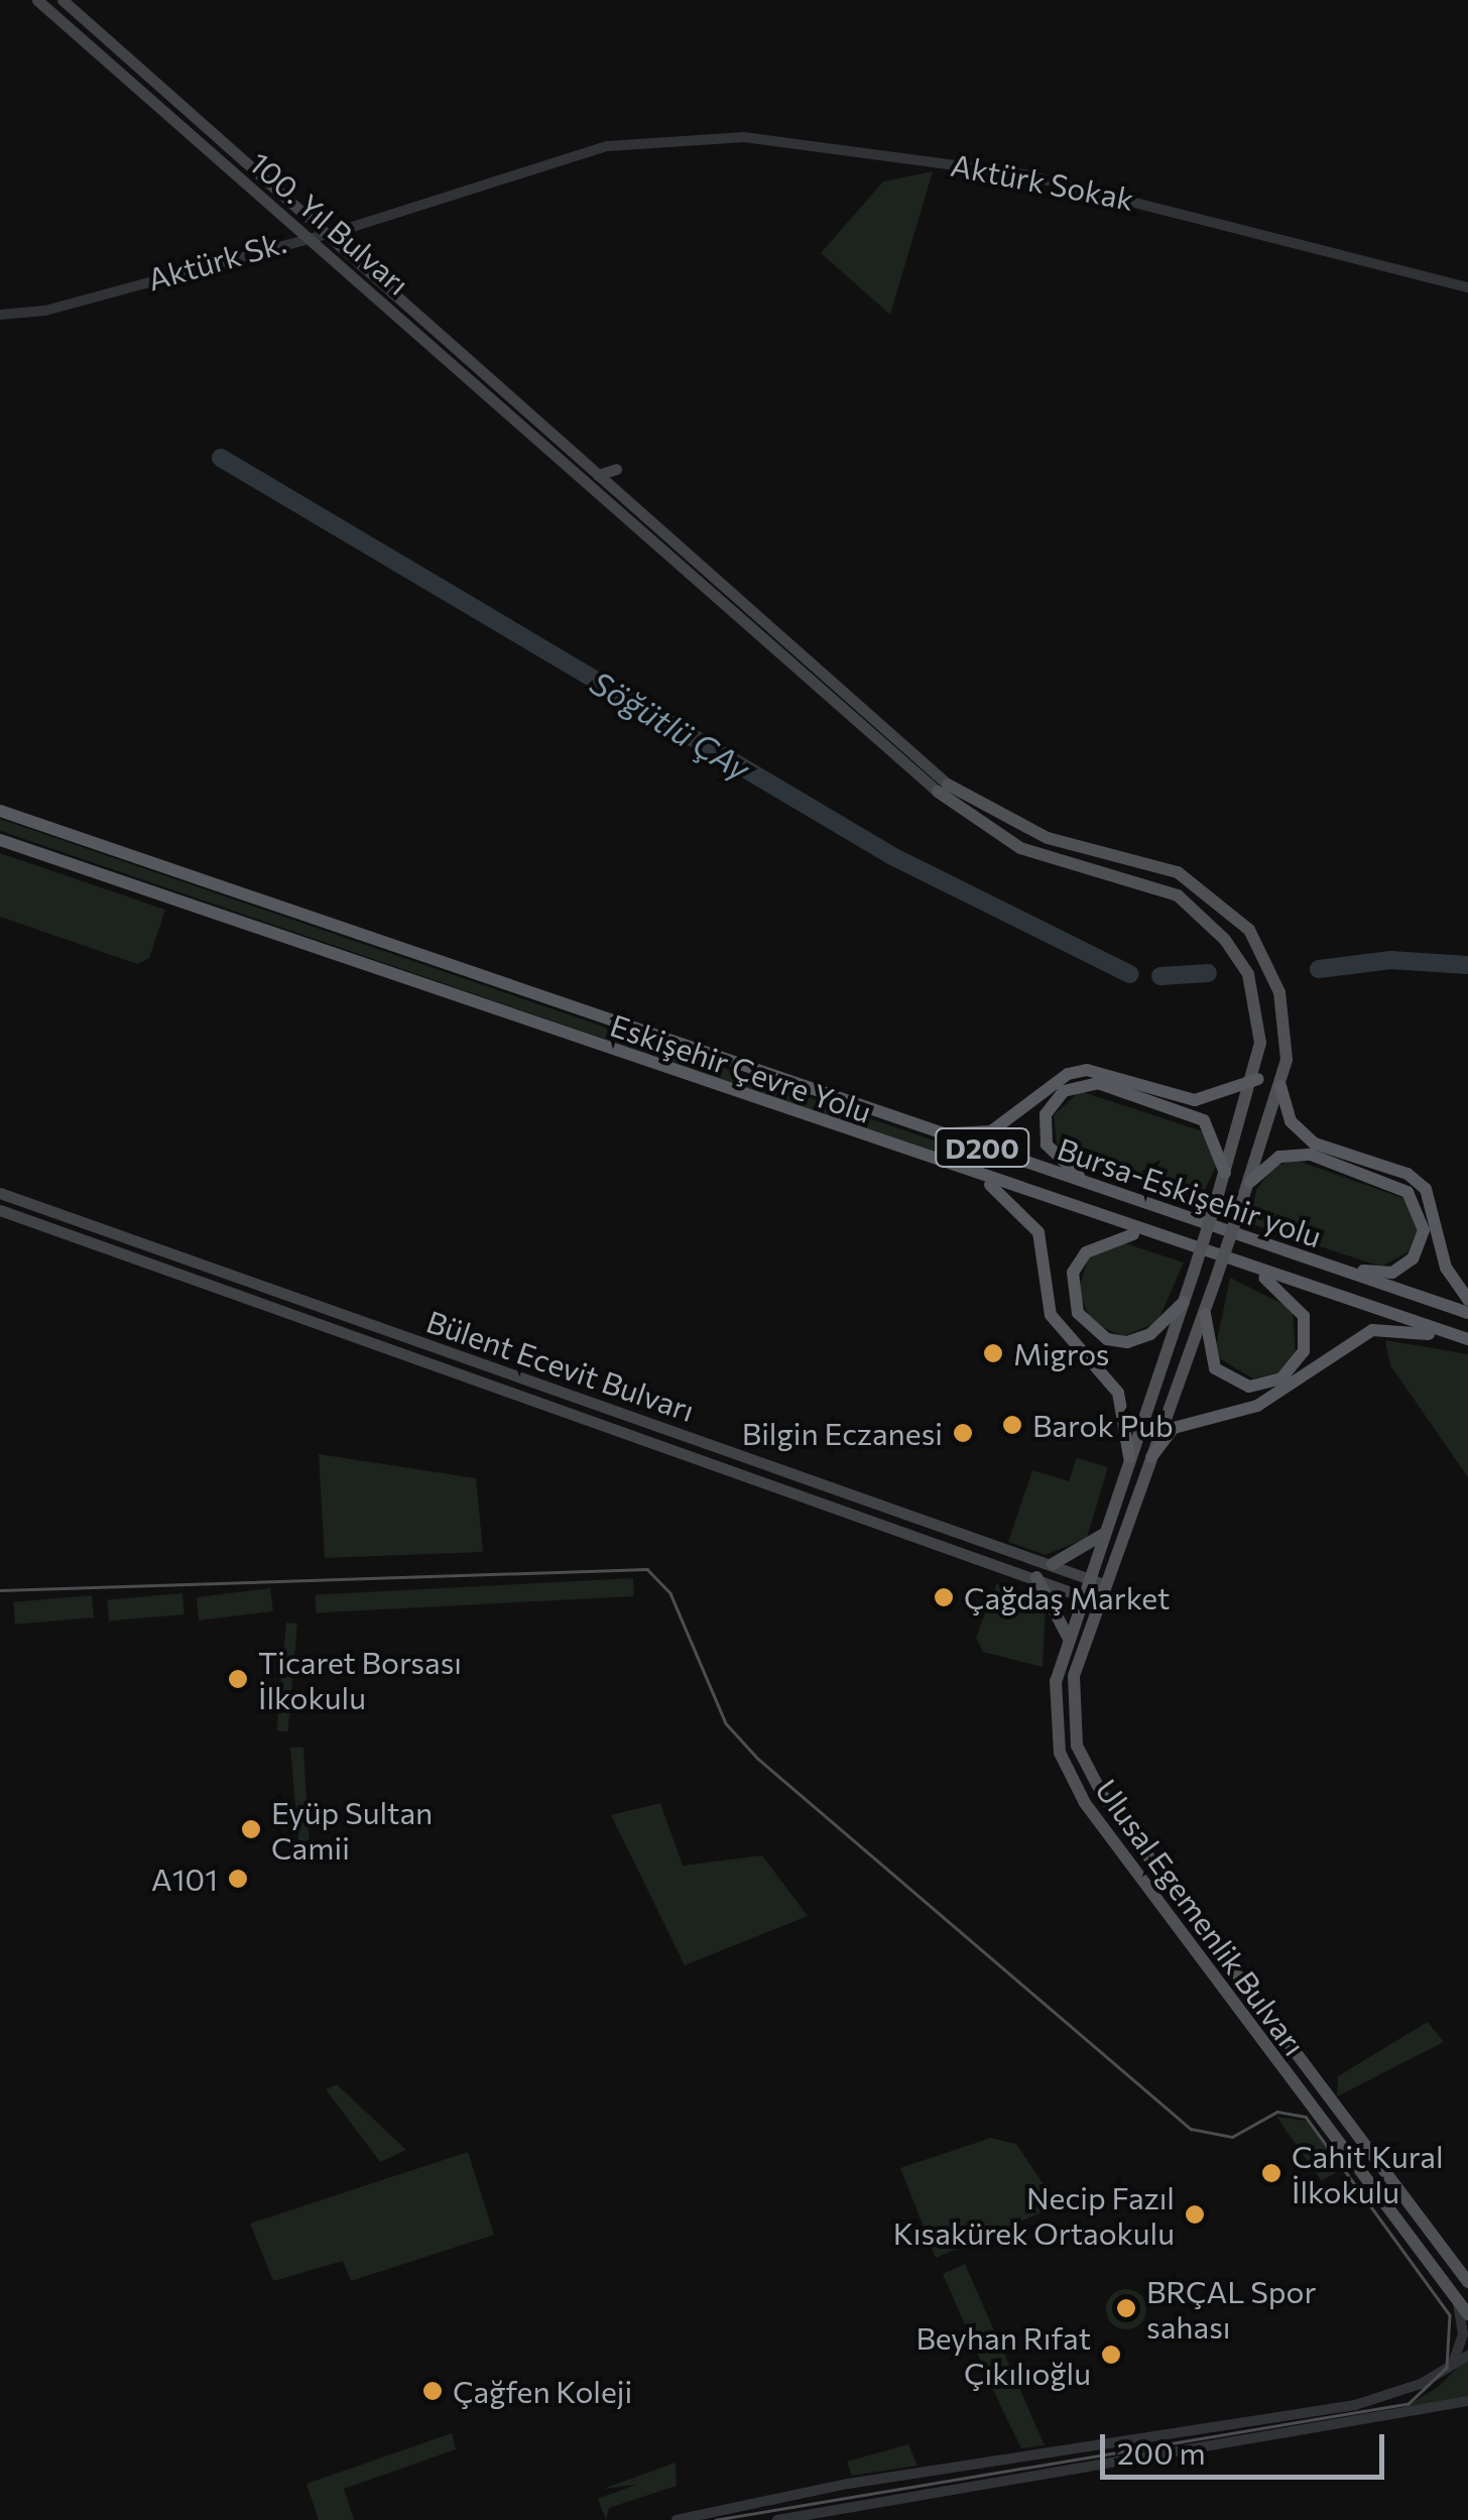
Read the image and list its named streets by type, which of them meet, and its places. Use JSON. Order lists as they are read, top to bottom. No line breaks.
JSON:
{"streets":{"highway":["Eskişehir Çevre Yolu","D200","Bursa-Eskişehir yolu"],"main road":["100. Yıl Bulvarı","Bülent Ecevit Bulvarı","Ulusal Egemenlik Bulvarı"],"street":["Aktürk Sokak","Aktürk Sk."]},"crossings":[["Aktürk Sokak","Aktürk Sk."],["100. Yıl Bulvarı","Aktürk Sk."],["100. Yıl Bulvarı","Ulusal Egemenlik Bulvarı"],["Bülent Ecevit Bulvarı","Ulusal Egemenlik Bulvarı"]],"water":["Söğütlü ÇAy"],"places":["Migros","Barok Pub","Bilgin Eczanesi","Çağdaş Market","Ticaret Borsası İlkokulu","Eyüp Sultan Camii","A101","Cahit Kural İlkokulu","Necip Fazıl Kısakürek Ortaokulu","BRÇAL Spor sahası","Beyhan Rıfat Çıkılıoğlu","Çağfen Koleji"],"scale_bar":"200 m"}
